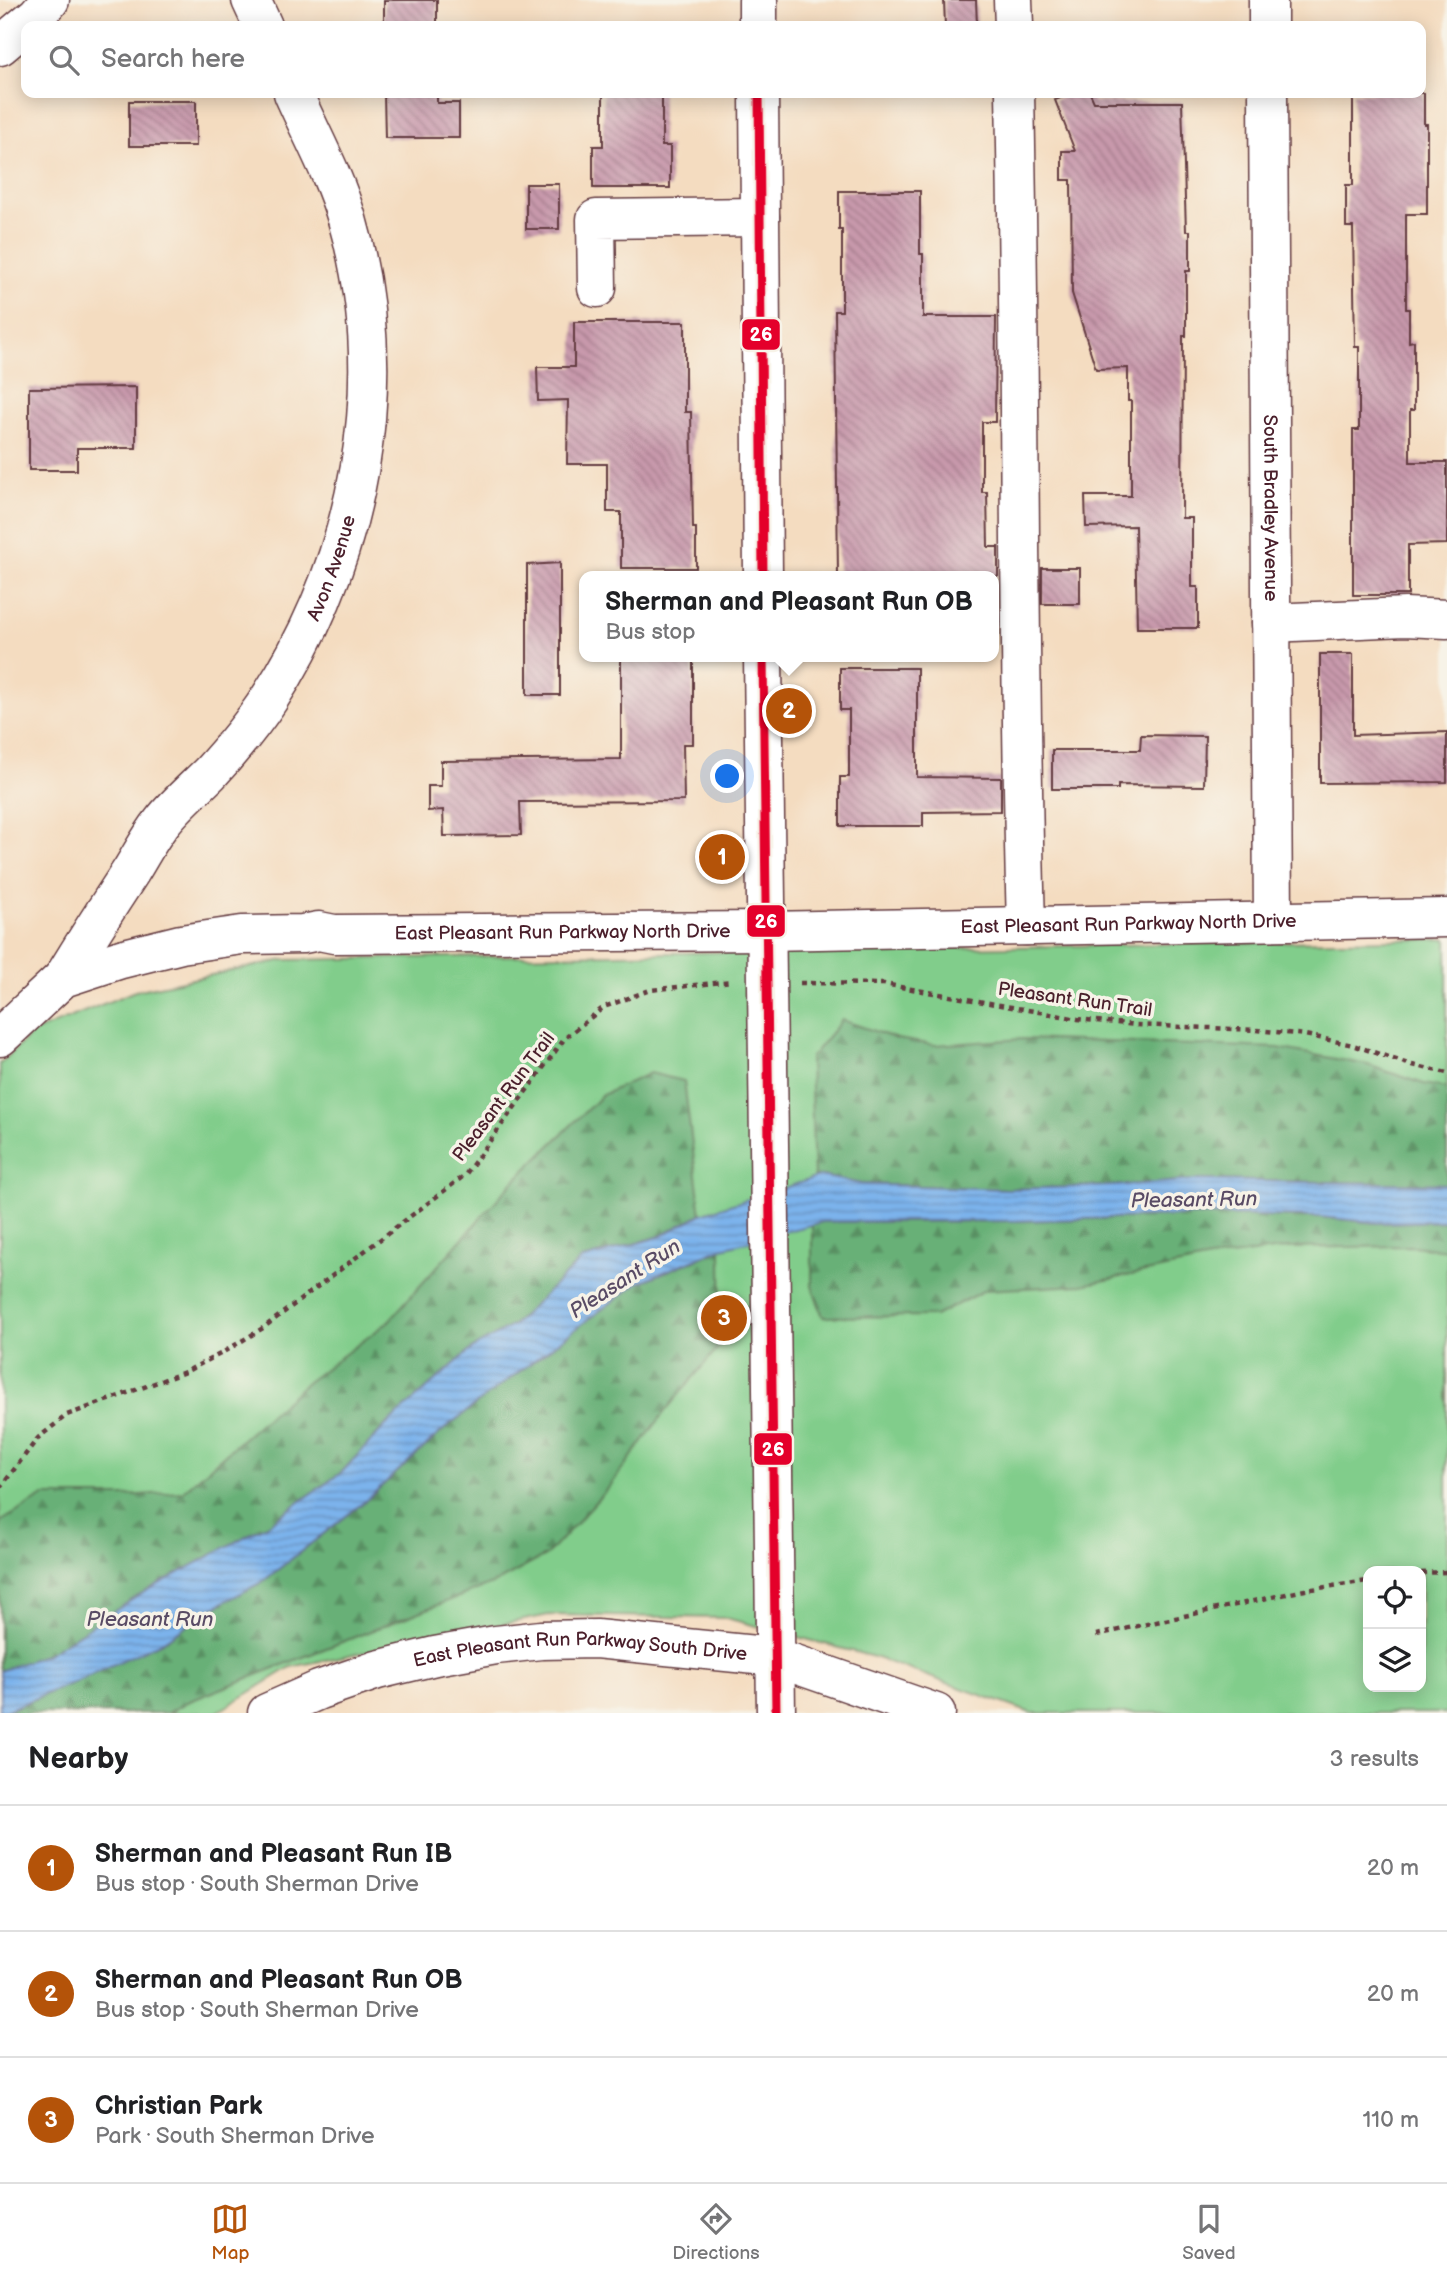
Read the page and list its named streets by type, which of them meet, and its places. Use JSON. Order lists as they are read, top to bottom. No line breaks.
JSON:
{"streets":{"street":["South Bradley Avenue","Avon Avenue","East Pleasant Run Parkway North Drive","East Pleasant Run Parkway South Drive"],"path":["Pleasant Run Trail"]},"crossings":[["South Bradley Avenue","East Pleasant Run Parkway North Drive"],["Avon Avenue","East Pleasant Run Parkway North Drive"]],"water":["Pleasant Run"],"lines":["transit line 26"],"page":{"search":"Search here","popup":["Sherman and Pleasant Run OB","Bus stop"],"pins":["2","1","3"],"heading":["Nearby","3 results"],"list":[{"mark":"1","name":"Sherman and Pleasant Run IB","note":"Bus stop · South Sherman Drive","value":"20 m"},{"mark":"2","name":"Sherman and Pleasant Run OB","note":"Bus stop · South Sherman Drive","value":"20 m"},{"mark":"3","name":"Christian Park","note":"Park · South Sherman Drive","value":"110 m"}],"nav":["Map","Directions","Saved"]}}
